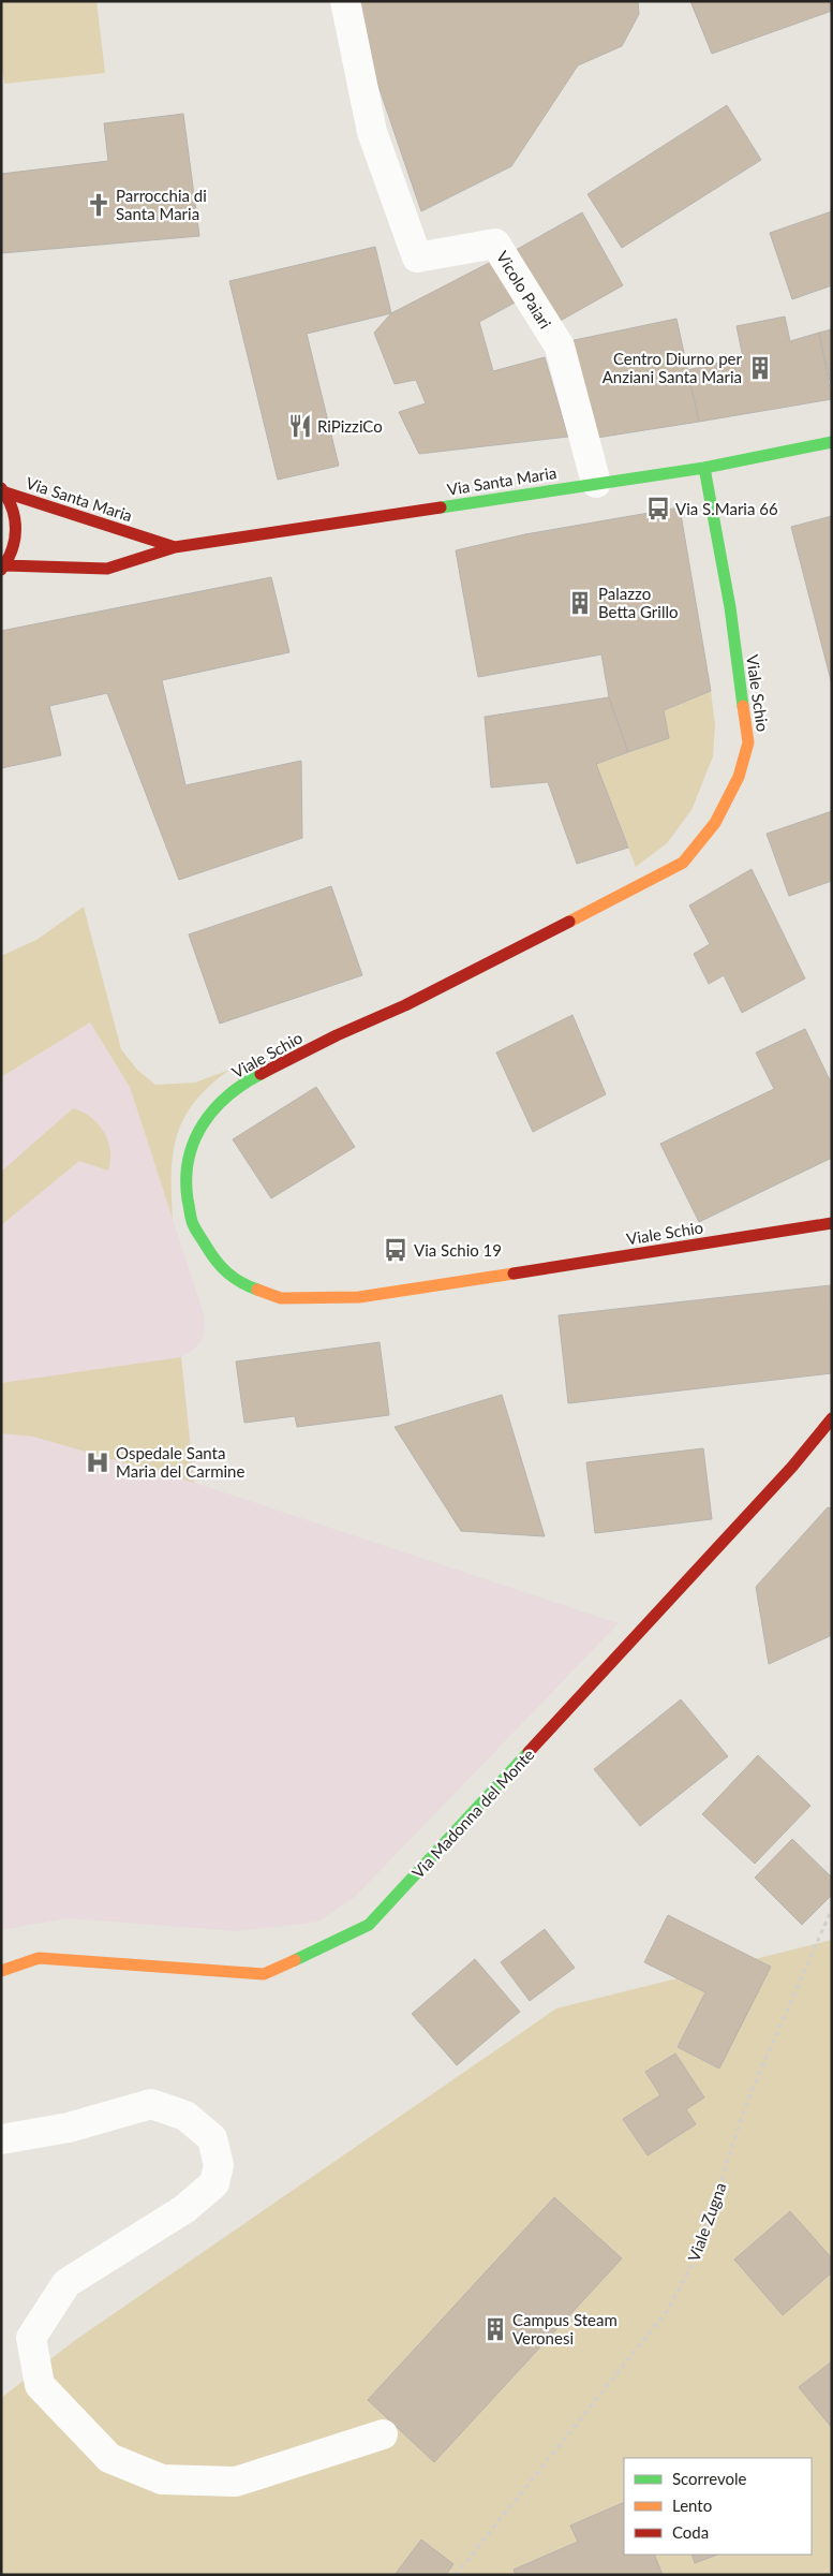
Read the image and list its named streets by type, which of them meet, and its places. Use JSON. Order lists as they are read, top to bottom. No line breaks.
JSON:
{"streets":{"street":["Vicolo Paiari","Via Santa Maria","Viale Schio","Via Madonna del Monte"],"path":["Viale Zugna"]},"crossings":[["Vicolo Paiari","Via Santa Maria"],["Via Santa Maria","Viale Schio"]],"places":{"church":["Parrocchia di Santa Maria"],"building":["Centro Diurno per Anziani Santa Maria","Palazzo Betta Grillo","Campus Steam Veronesi"],"restaurant":["RiPizziCo"],"bus stop":["Via S.Maria 66","Via Schio 19"],"hospital":["Ospedale Santa Maria del Carmine"]},"legend":["Scorrevole","Lento","Coda"]}
